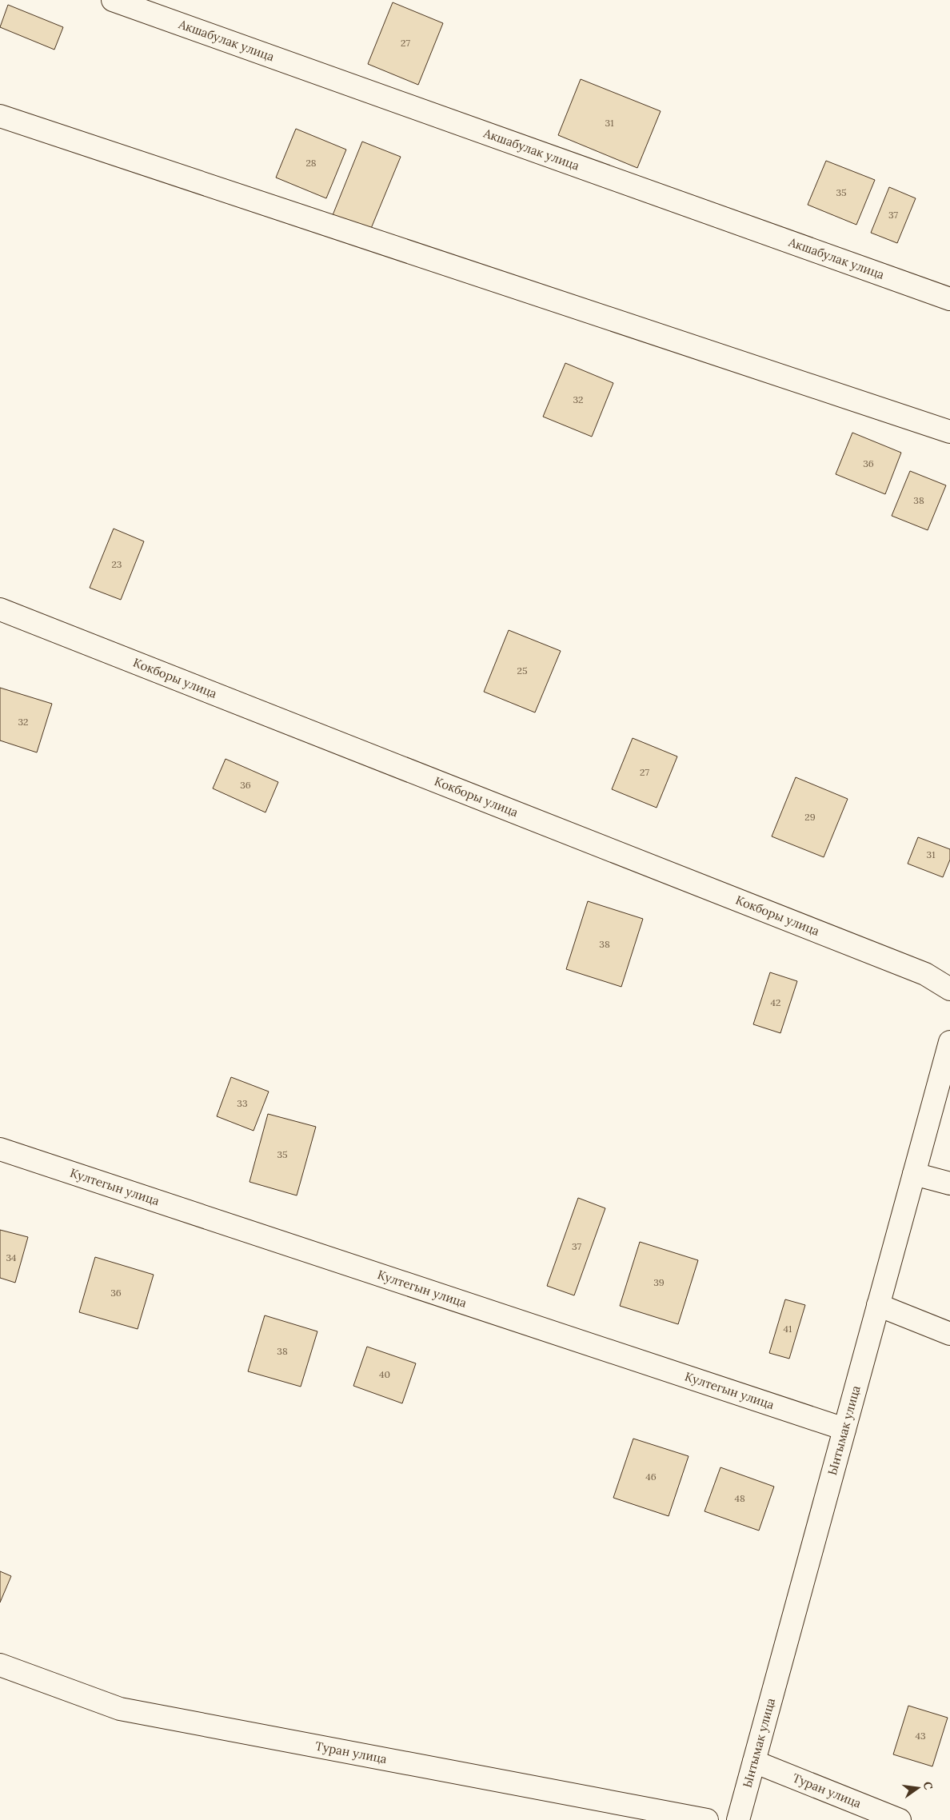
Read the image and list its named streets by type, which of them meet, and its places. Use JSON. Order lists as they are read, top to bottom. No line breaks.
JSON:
{"streets":{"street":["Акшабулак улица","Кокборы улица","Култегын улица","Ынтымак улица","Туран улица"]},"crossings":[["Култегын улица","Ынтымак улица"],["Ынтымак улица","Туран улица"]],"house_numbers":["27","31","28","35","37","32","36","38","23","25","32","27","36","29","31","38","42","33","35","37","34","39","36","41","38","40","46","48","43"],"north":"right"}
